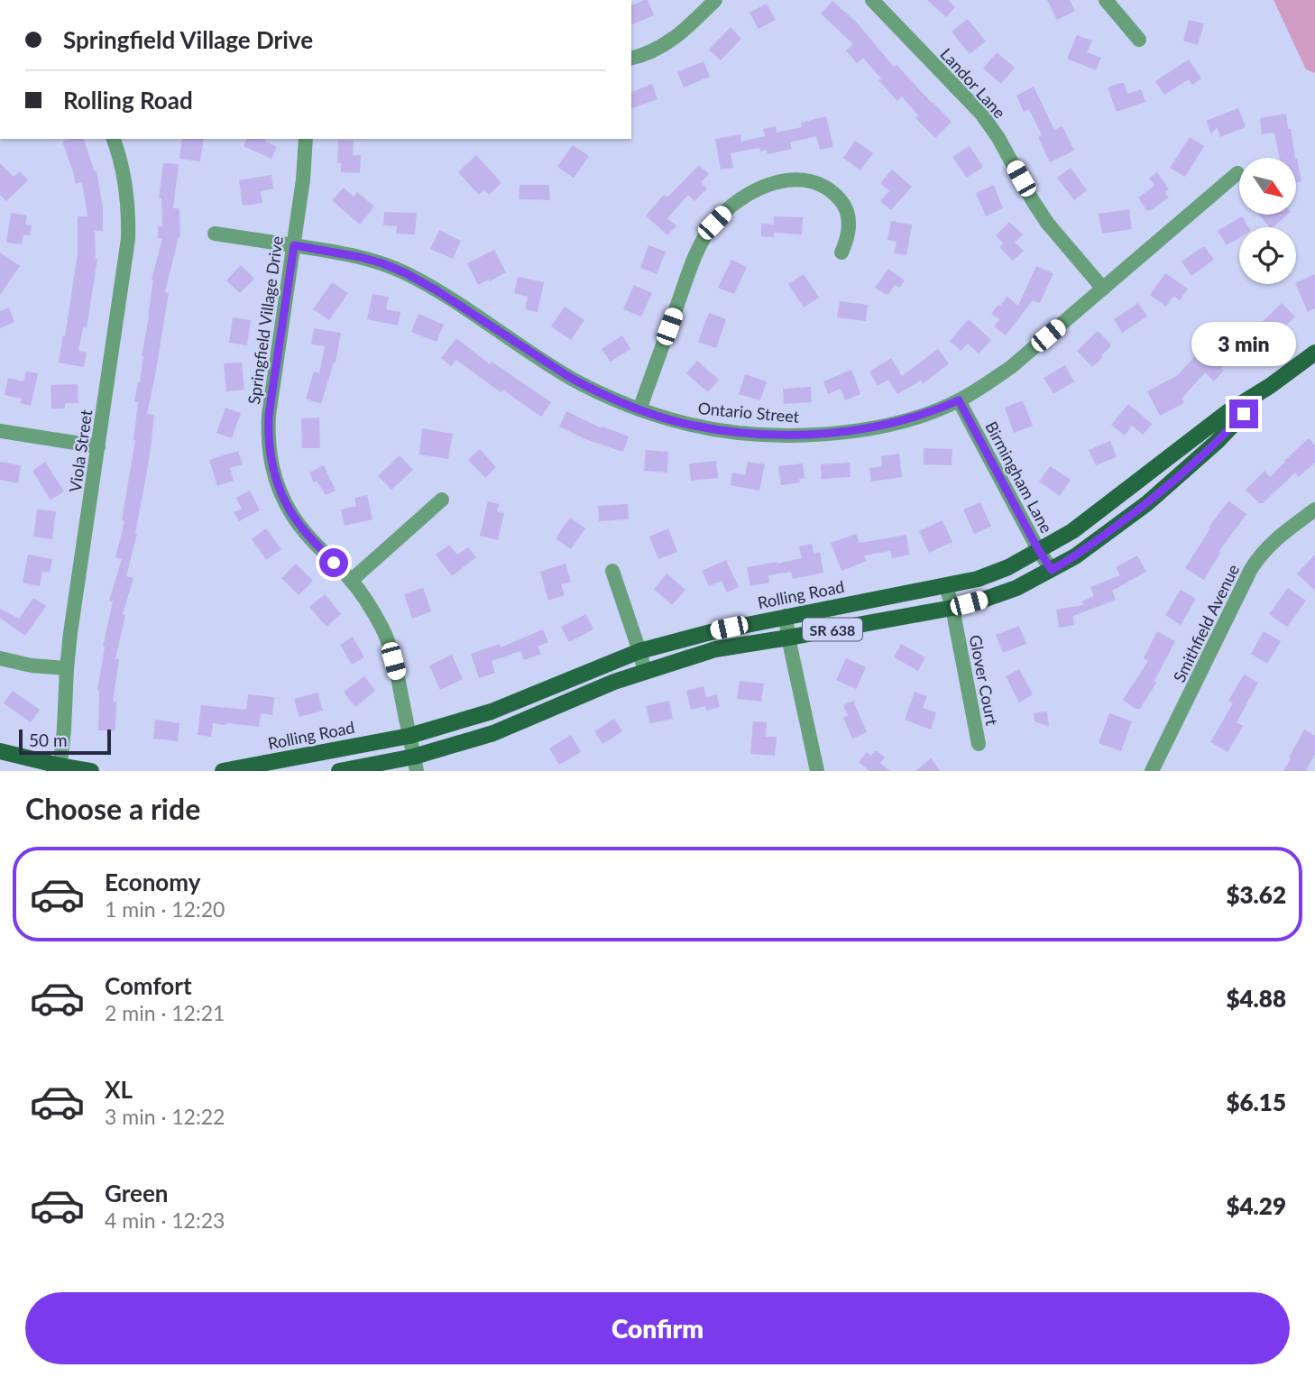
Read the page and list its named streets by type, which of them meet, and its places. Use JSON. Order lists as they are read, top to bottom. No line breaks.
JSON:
{"streets":{"main road":["Rolling Road","SR 638"],"street":["Landor Lane","Springfield Village Drive","Ontario Street","Viola Street","Birmingham Lane","Smithfield Avenue","Glover Court"]},"crossings":[["Landor Lane","Ontario Street"],["Springfield Village Drive","Ontario Street"],["Springfield Village Drive","Rolling Road"],["Ontario Street","Birmingham Lane"],["Birmingham Lane","Rolling Road"],["Rolling Road","Glover Court"]],"scale_bar":"50 m","north":"bottom right","page":{"banner":["Springfield Village Drive","Rolling Road"],"bubble":"3 min","scale":"50 m","heading":"Choose a ride","list":[{"name":"Economy","note":"1 min · 12:20","value":"$3.62"},{"name":"Comfort","note":"2 min · 12:21","value":"$4.88"},{"name":"XL","note":"3 min · 12:22","value":"$6.15"},{"name":"Green","note":"4 min · 12:23","value":"$4.29"}],"buttons":"Confirm"}}
